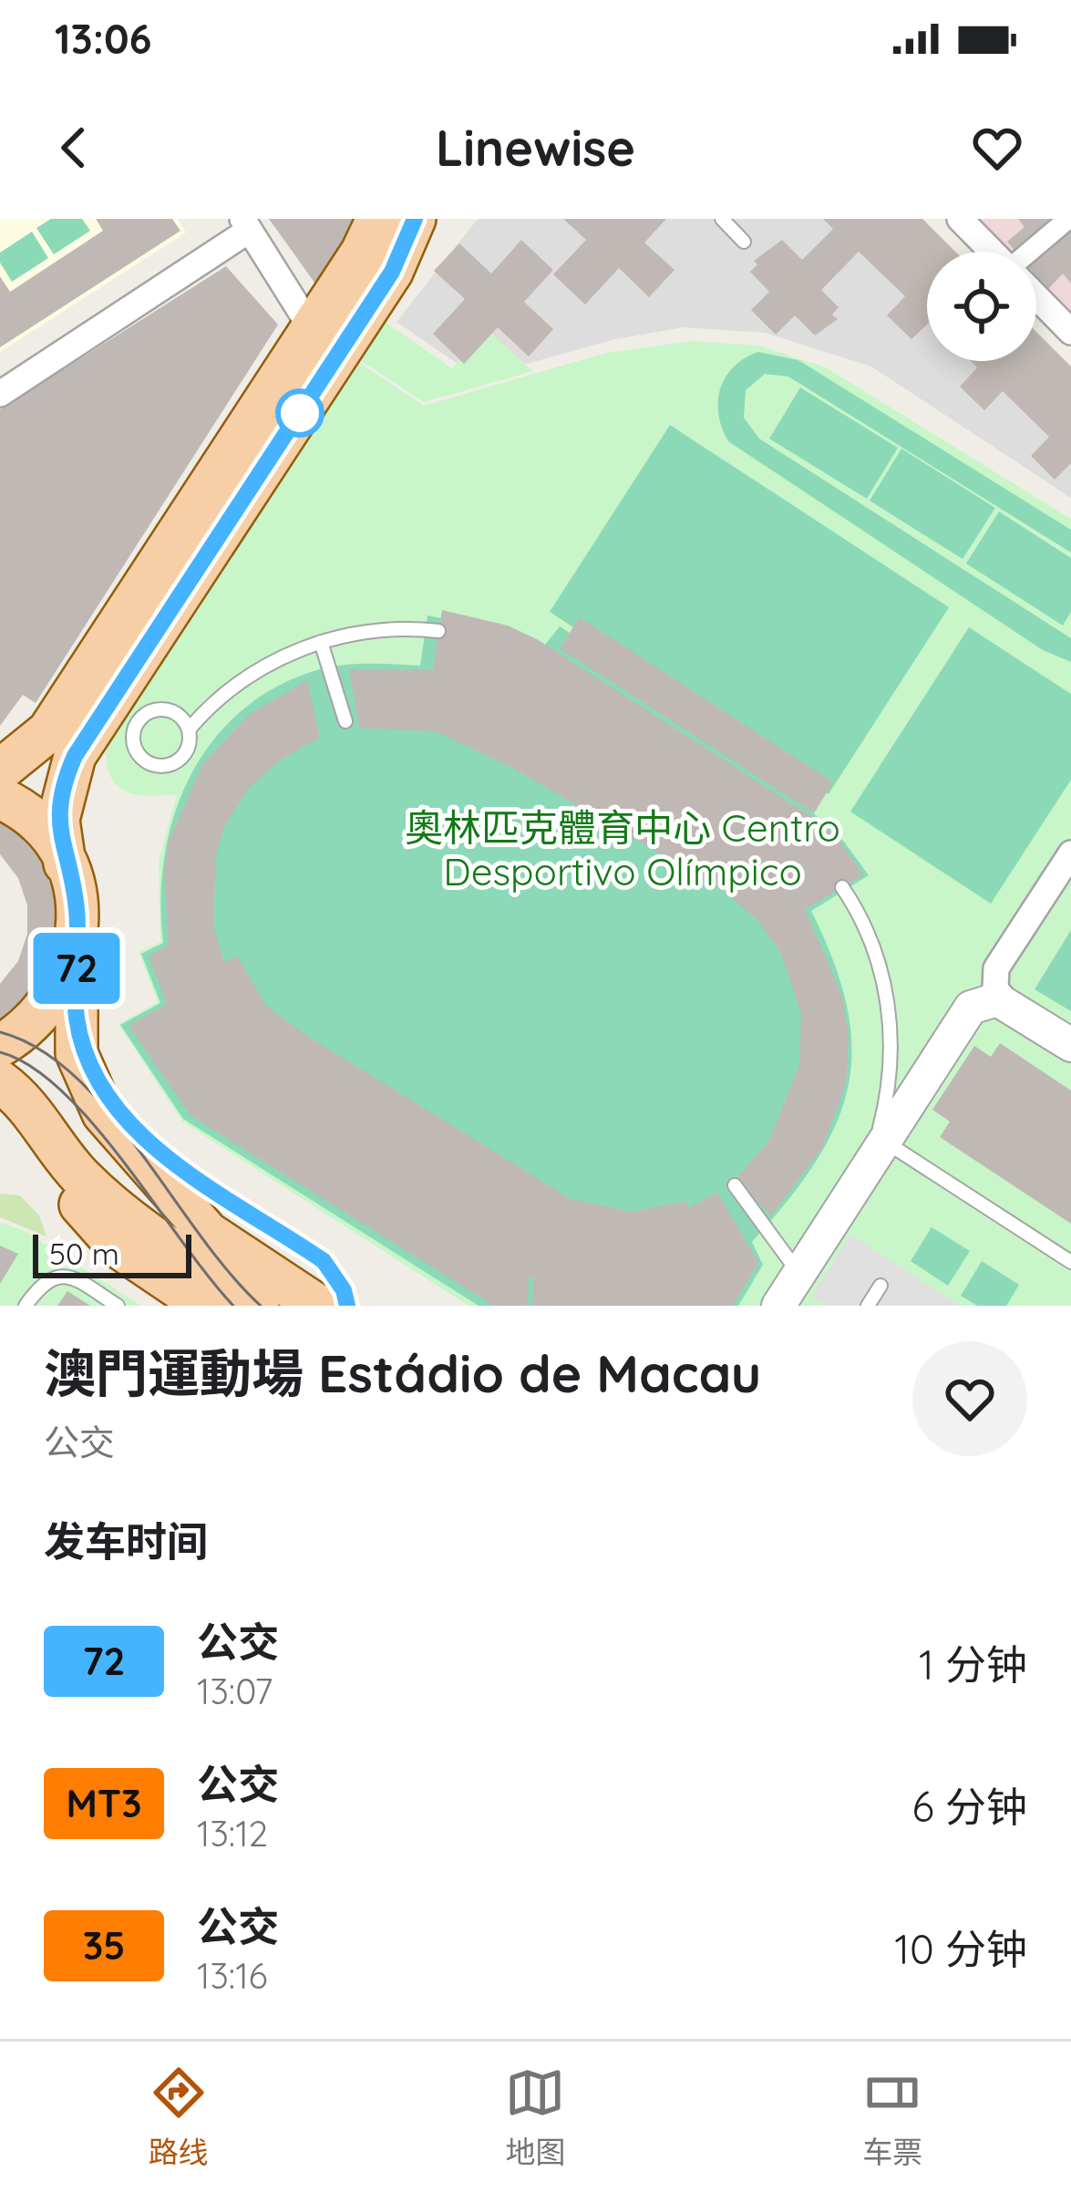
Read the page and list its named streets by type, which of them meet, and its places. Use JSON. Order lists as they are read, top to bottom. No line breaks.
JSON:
{"parks":["奧林匹克體育中心 Centro Desportivo Olímpico"],"lines":["bus line 72"],"scale_bar":"50 m","page":{"status":"13:06","header":"Linewise","on_map":"72","scale":"50 m","heading":[["澳門運動場 Estádio de Macau","公交"],"发车时间"],"list":[{"mark":"72","name":"公交","note":"13:07","value":"1 分钟"},{"mark":"MT3","name":"公交","note":"13:12","value":"6 分钟"},{"mark":"35","name":"公交","note":"13:16","value":"10 分钟"}],"tabs":["路线","地图","车票"]}}
